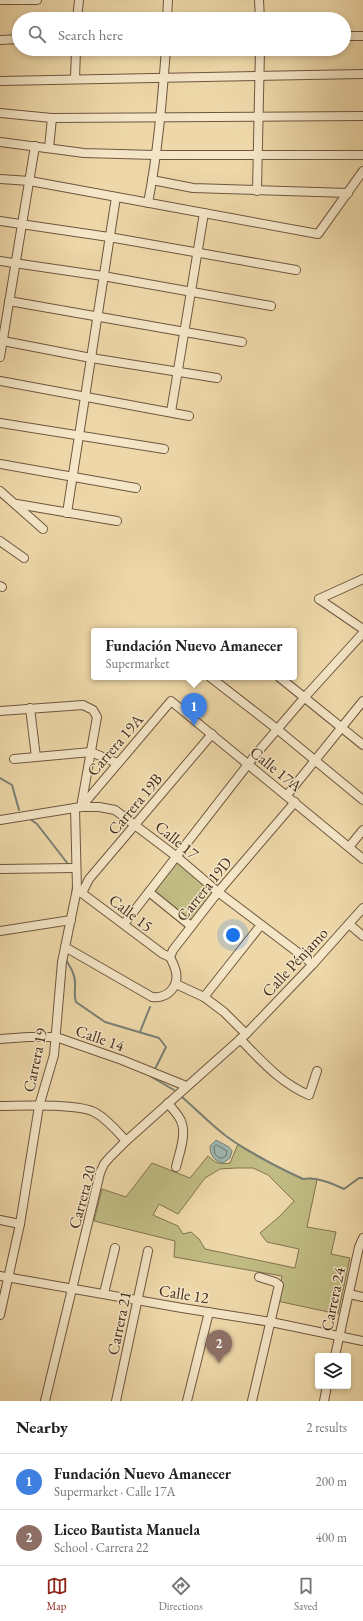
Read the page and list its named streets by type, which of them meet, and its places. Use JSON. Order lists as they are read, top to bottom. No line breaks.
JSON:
{"streets":{"street":["Carrera 19A","Calle 17A","Carrera 19B","Calle 17","Carrera 19D","Calle 15","Calle Pénjamo","Calle 14","Carrera 19","Carrera 20","Calle 12","Carrera 24","Carrera 21"]},"crossings":[["Carrera 19A","Calle 17A"],["Carrera 19A","Calle 17"],["Carrera 19A","Carrera 19"],["Calle 17A","Carrera 19B"],["Calle 17A","Carrera 19D"],["Carrera 19B","Calle 17"],["Carrera 19B","Calle 15"],["Carrera 19B","Carrera 19"],["Calle 17","Carrera 19D"],["Calle 17","Calle Pénjamo"],["Calle 17","Carrera 19"],["Carrera 19D","Calle 15"],["Calle 15","Carrera 19"],["Calle Pénjamo","Carrera 20"],["Calle 14","Carrera 19"],["Calle 14","Carrera 20"],["Carrera 19","Calle 12"],["Carrera 20","Calle 12"],["Calle 12","Carrera 24"],["Calle 12","Carrera 21"]],"page":{"search":"Search here","popup":["Fundación Nuevo Amanecer","Supermarket"],"pins":["1","2"],"heading":["Nearby","2 results"],"list":[{"mark":"1","name":"Fundación Nuevo Amanecer","note":"Supermarket · Calle 17A","value":"200 m"},{"mark":"2","name":"Liceo Bautista Manuela","note":"School · Carrera 22","value":"400 m"}],"nav":["Map","Directions","Saved"]}}
